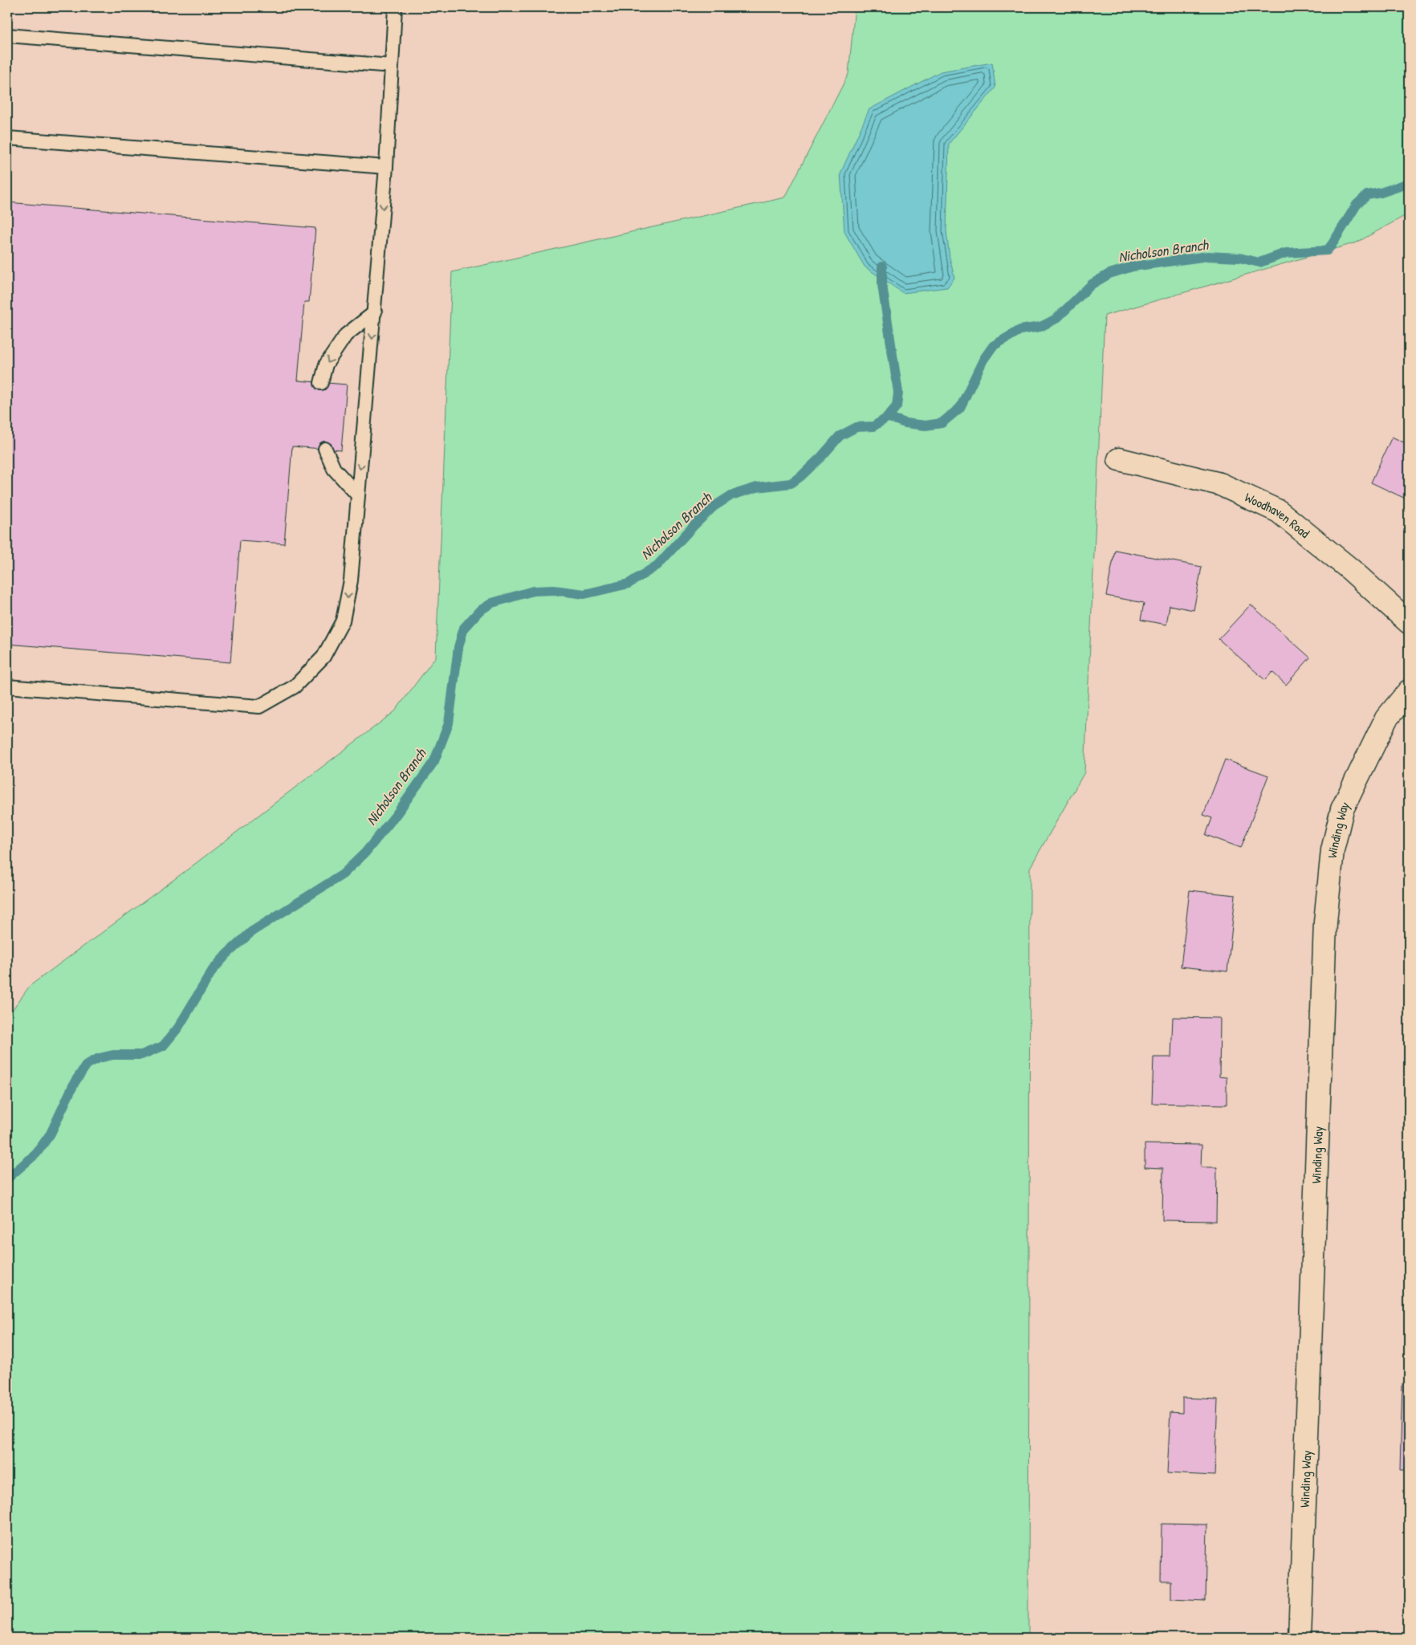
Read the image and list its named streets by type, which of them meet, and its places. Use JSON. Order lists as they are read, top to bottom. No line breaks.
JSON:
{"streets":{"street":["Woodhaven Road","Winding Way"]},"water":["Nicholson Branch"]}
